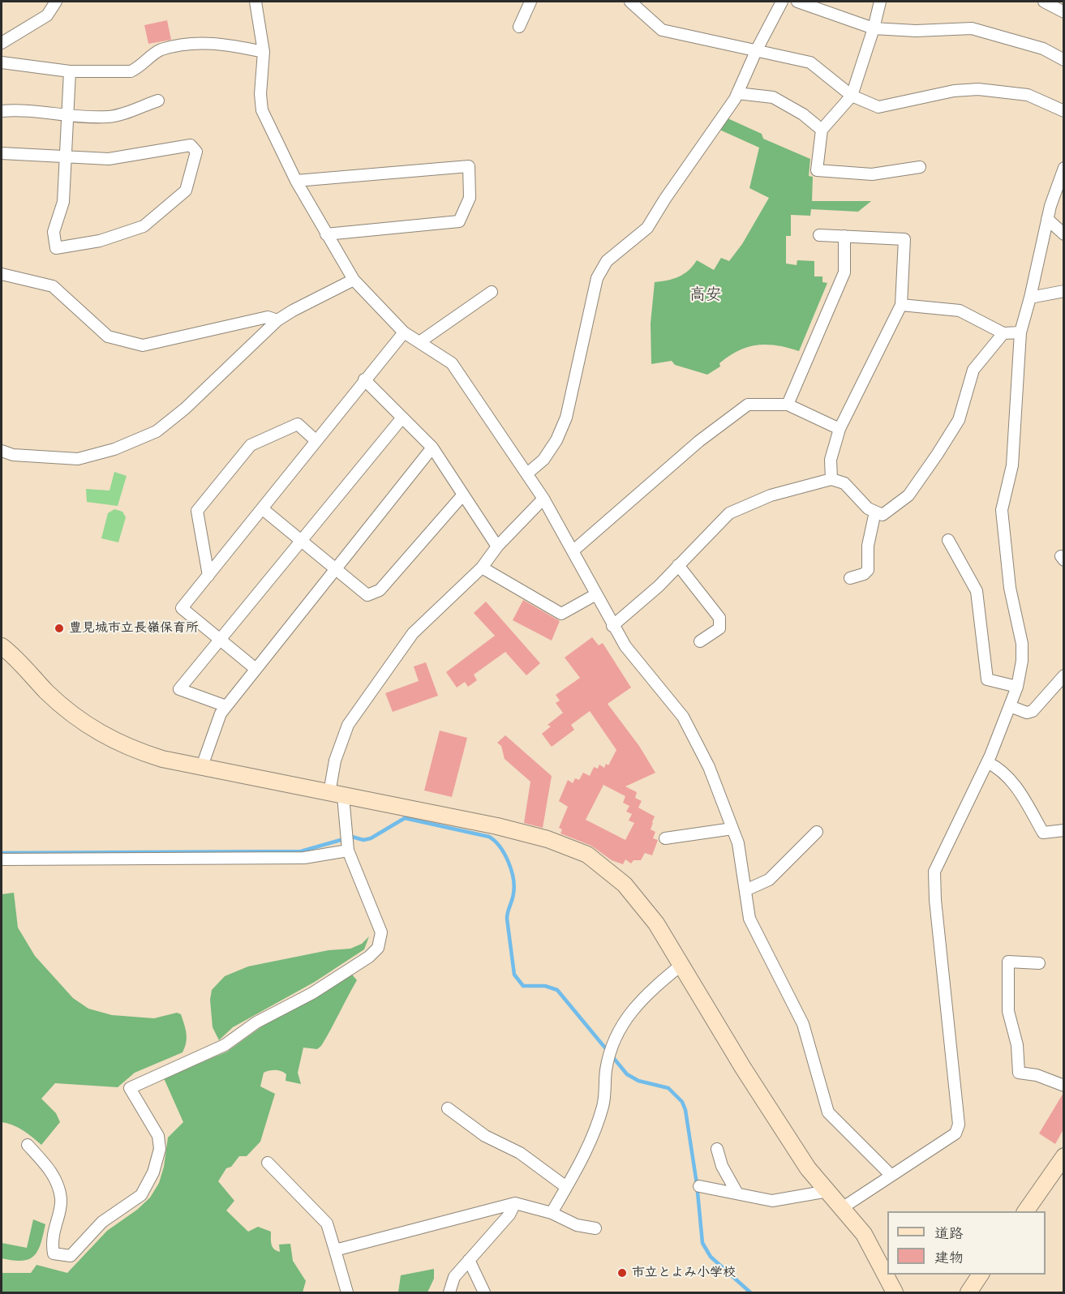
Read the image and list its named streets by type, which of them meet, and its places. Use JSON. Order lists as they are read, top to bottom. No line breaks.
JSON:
{"districts":["高安"],"places":["豊見城市立長嶺保育所","市立とよみ小学校"],"legend":["道路","建物"]}
